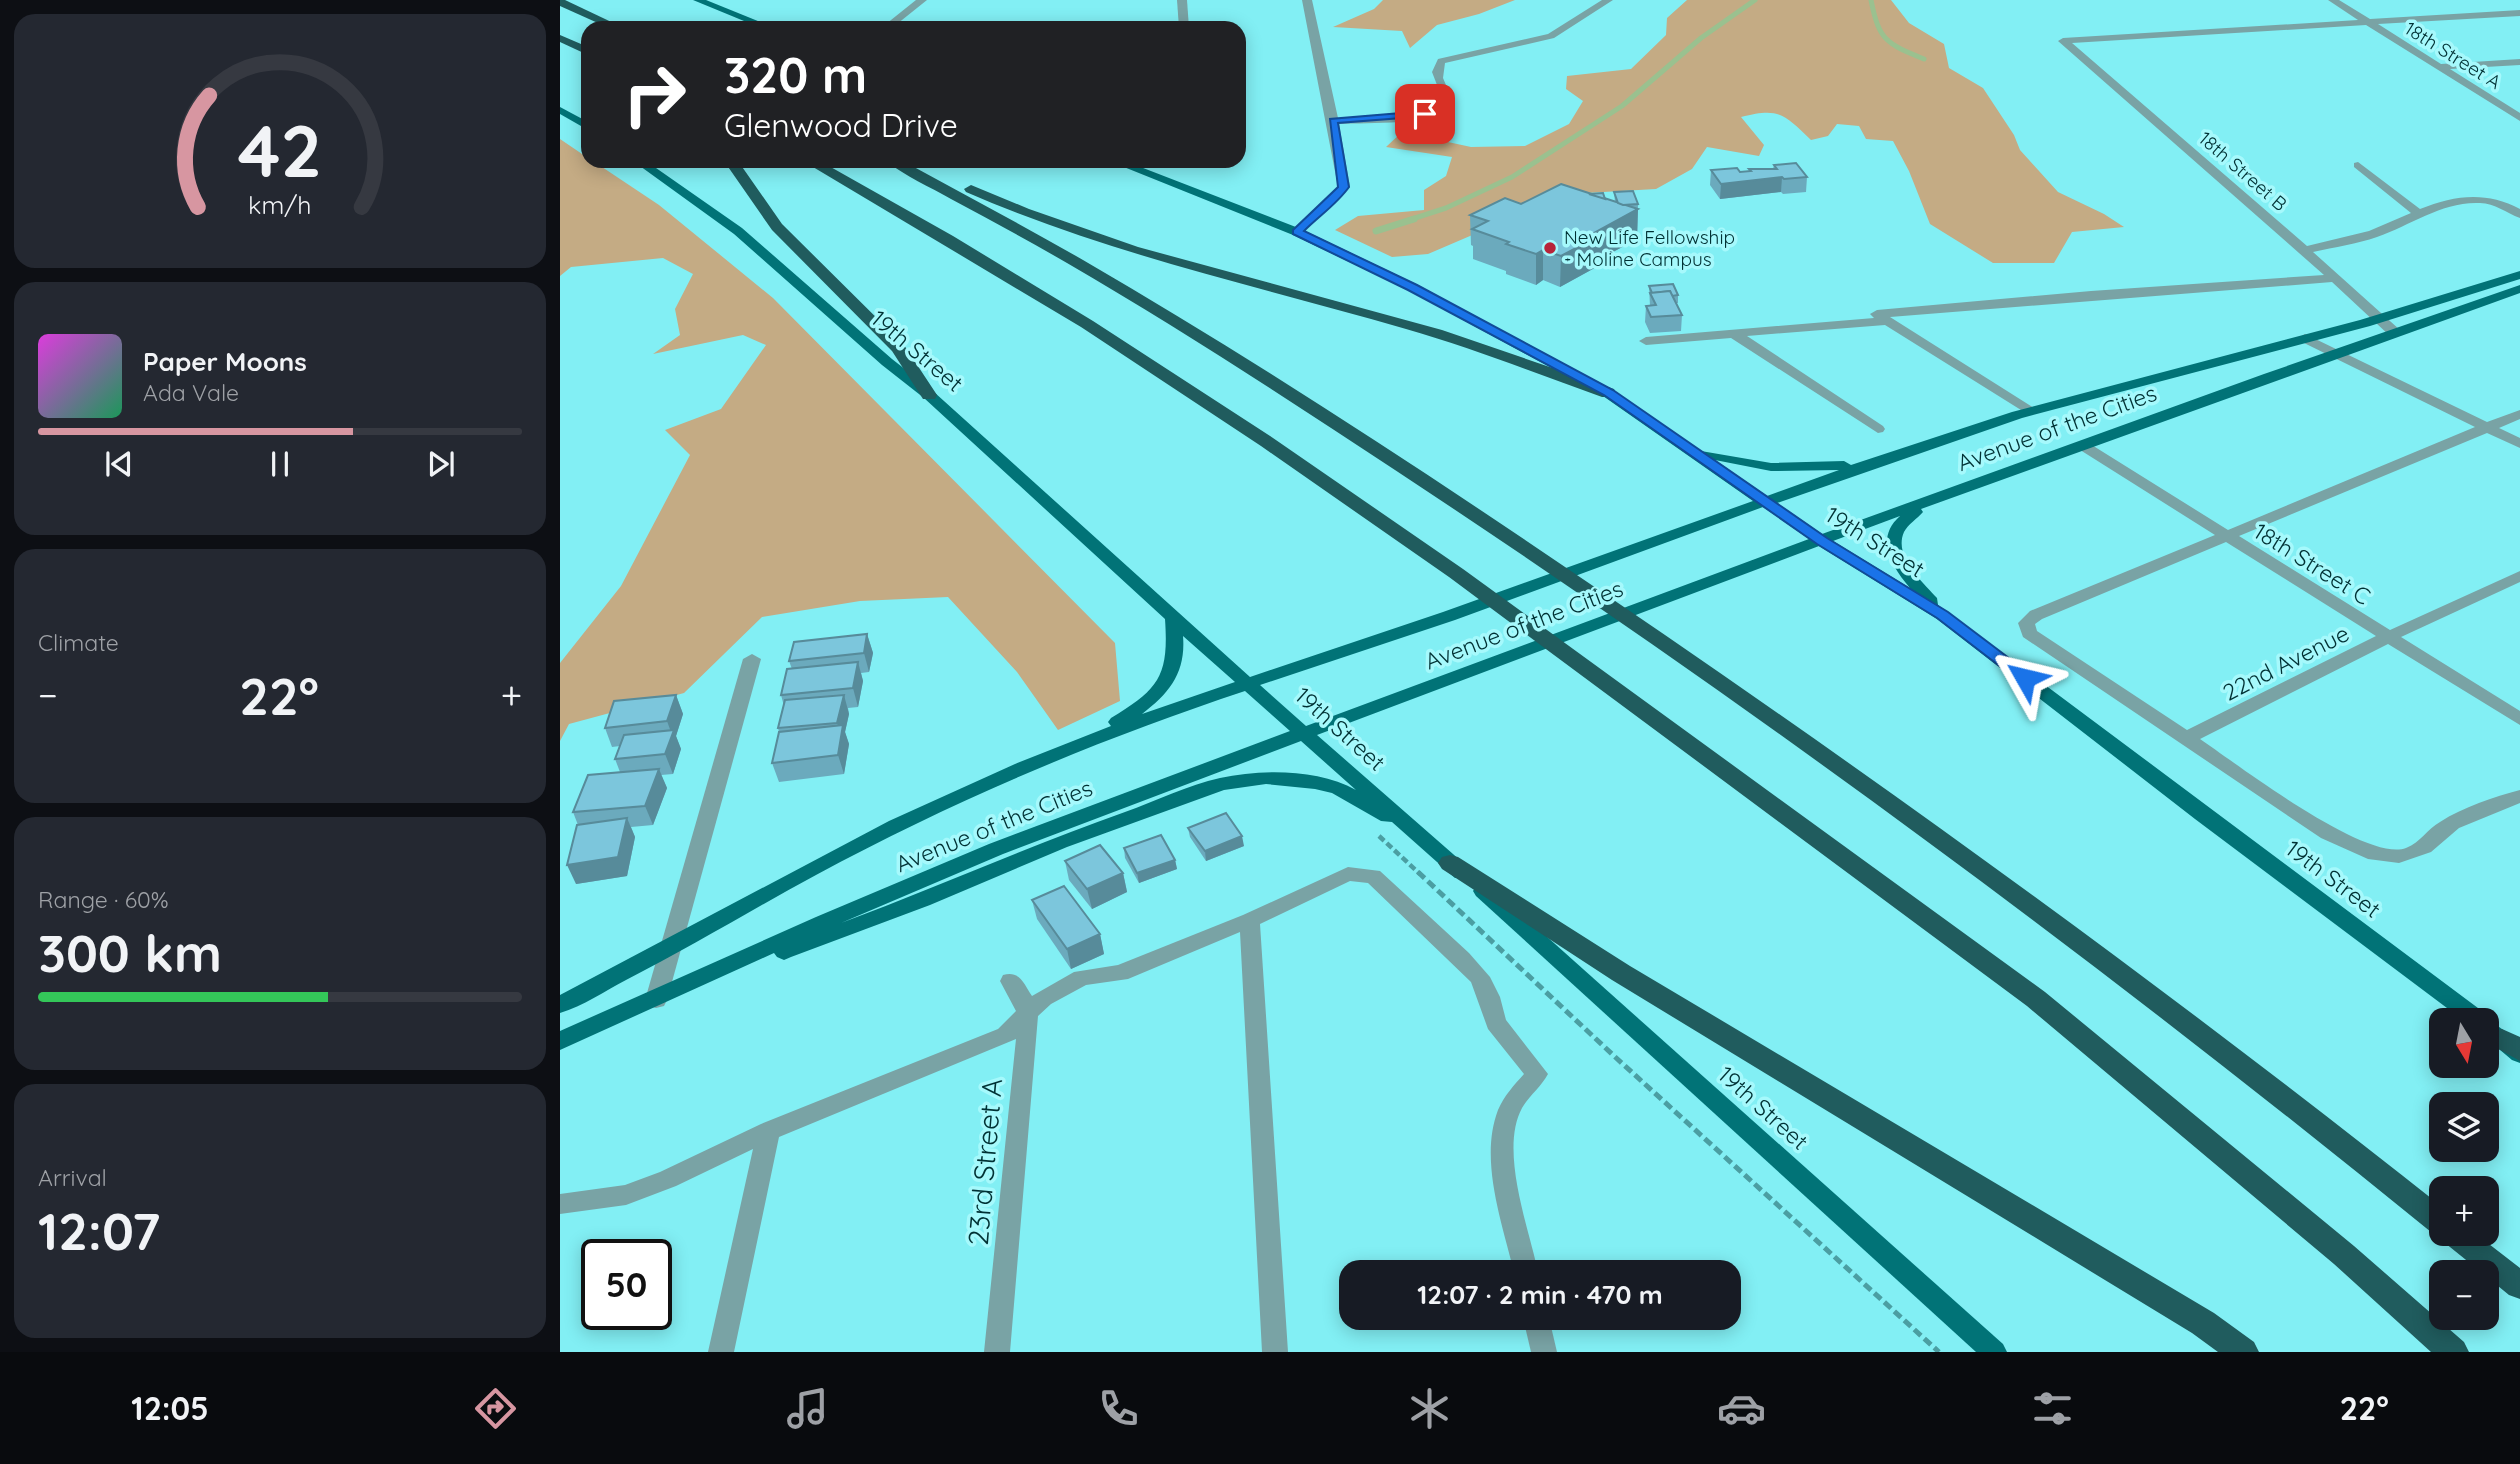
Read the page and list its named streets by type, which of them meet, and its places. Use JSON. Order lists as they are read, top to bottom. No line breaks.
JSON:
{"streets":{"main road":["19th Street","Avenue of the Cities"],"street":["18th Street A","18th Street B","18th Street C","22nd Avenue","23rd Street A"]},"crossings":[["18th Street A","18th Street B"],["18th Street B","Avenue of the Cities"],["19th Street","Avenue of the Cities"],["Avenue of the Cities","18th Street C"],["18th Street C","22nd Avenue"]],"places":["New Life Fellowship - Moline Campus"],"north":"bottom","page":{"turn":["320 m","Glenwood Drive"],"song":["Paper Moons","Ada Vale"],"tile":["Climate",["Range · 60%","300 km"],["Arrival","12:07"]],"heat":["−","22°","+"],"map_buttons":["+","−"],"limit":"50","trip":"12:07 · 2 min · 470 m","tabs":["12:05","22°"],"gauge":["42","km/h"]}}
